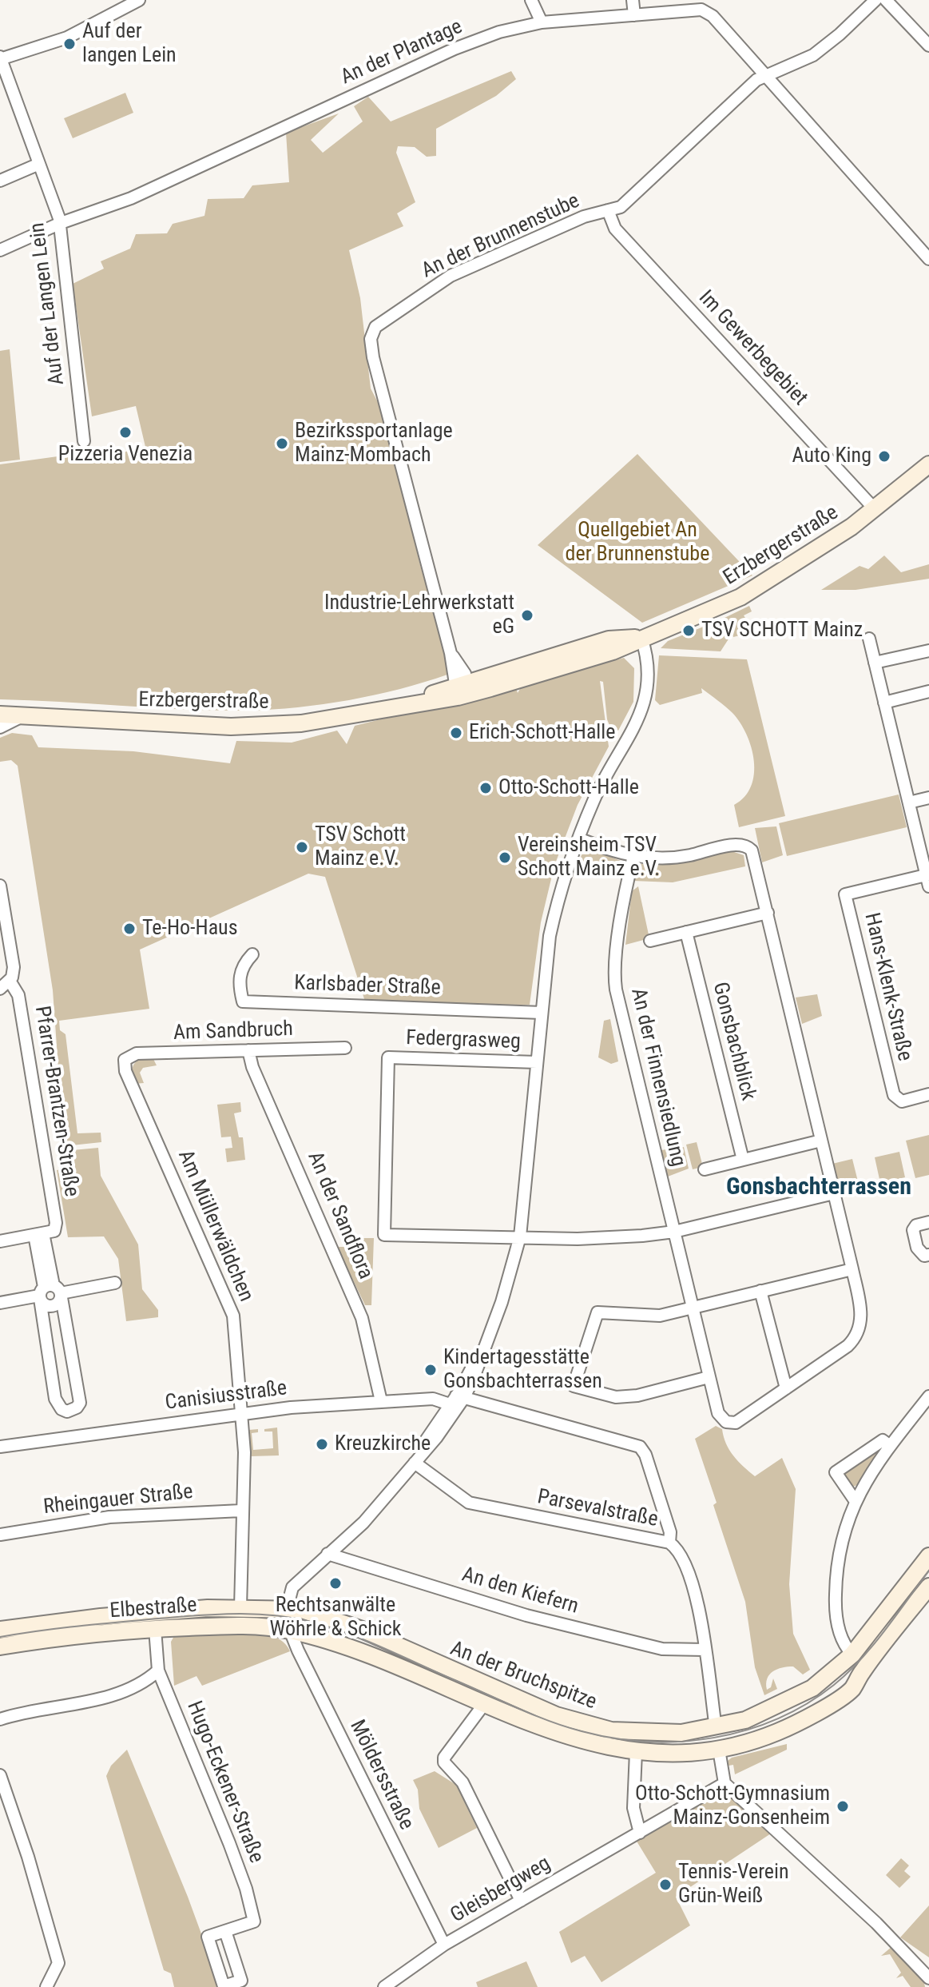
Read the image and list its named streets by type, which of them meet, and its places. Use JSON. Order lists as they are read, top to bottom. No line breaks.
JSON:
{"streets":{"main road":["Erzbergerstraße","Elbestraße","An der Bruchspitze"],"street":["An der Plantage","An der Brunnenstube","Auf der Langen Lein","Im Gewerbegebiet","Karlsbader Straße","Hans-Klenk-Straße","Am Sandbruch","Federgrasweg","Gonsbachblick","An der Finnensiedlung","Pfarrer-Brantzen-Straße","An der Sandflora","Am Müllerwäldchen","Canisiusstraße","Rheingauer Straße","Parsevalstraße","An den Kiefern","Möldersstraße","Hugo-Eckener-Straße","Gleisbergweg"]},"crossings":[["An der Plantage","An der Brunnenstube"],["An der Plantage","Auf der Langen Lein"],["An der Brunnenstube","Im Gewerbegebiet"],["An der Brunnenstube","Erzbergerstraße"],["Im Gewerbegebiet","Erzbergerstraße"],["Am Sandbruch","An der Sandflora"],["Am Sandbruch","Am Müllerwäldchen"],["An der Sandflora","Canisiusstraße"],["Am Müllerwäldchen","Canisiusstraße"],["Am Müllerwäldchen","Rheingauer Straße"],["Am Müllerwäldchen","Elbestraße"],["Canisiusstraße","Parsevalstraße"],["Parsevalstraße","An den Kiefern"],["Parsevalstraße","An der Bruchspitze"],["Elbestraße","An der Bruchspitze"],["Elbestraße","Möldersstraße"],["Elbestraße","Hugo-Eckener-Straße"],["An der Bruchspitze","Möldersstraße"],["Möldersstraße","Gleisbergweg"]],"districts":["Gonsbachterrassen"],"parks":["Quellgebiet An der Brunnenstube"],"places":["Auf der langen Lein","Pizzeria Venezia","Bezirkssportanlage Mainz-Mombach","Auto King","Industrie-Lehrwerkstatt eG","TSV SCHOTT Mainz","Erich-Schott-Halle","Otto-Schott-Halle","TSV Schott Mainz e.V.","Vereinsheim TSV Schott Mainz e.V.","Te-Ho-Haus","Kindertagesstätte Gonsbachterrassen","Kreuzkirche","Rechtsanwälte Wöhrle & Schick","Otto-Schott-Gymnasium Mainz-Gonsenheim","Tennis-Verein Grün-Weiß"]}
